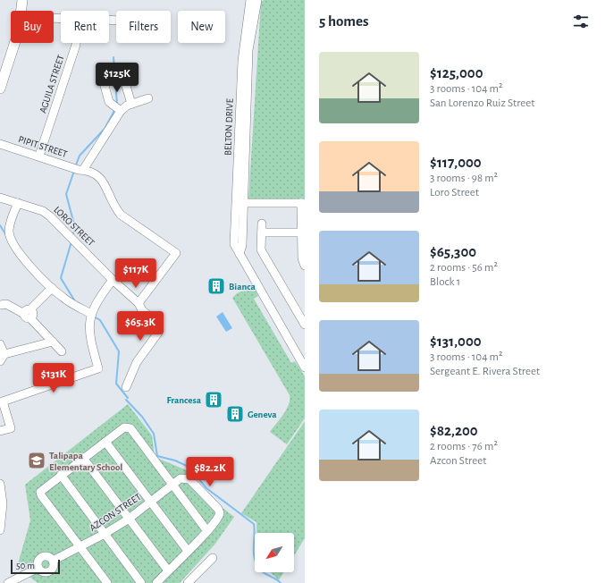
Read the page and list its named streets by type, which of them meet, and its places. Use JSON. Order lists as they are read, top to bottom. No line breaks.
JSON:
{"streets":{"street":["AGUILA STREET","BELTON DRIVE","PIPIT STREET","LORO STREET","AZCON STREET"]},"crossings":[["AGUILA STREET","PIPIT STREET"],["PIPIT STREET","LORO STREET"]],"places":{"building":["Bianca","Francesa","Geneva"],"school or university":["Talipapa Elementary School"]},"scale_bar":"50 m","north":"bottom left","page":{"heading":"5 homes","chip":["Buy","Rent","Filters","New"],"list":[{"name":"$125,000","note":"3 rooms · 104 m² · San Lorenzo Ruiz Street"},{"name":"$117,000","note":"3 rooms · 98 m² · Loro Street"},{"name":"$65,300","note":"2 rooms · 56 m² · Block 1"},{"name":"$131,000","note":"3 rooms · 104 m² · Sergeant E. Rivera Street"},{"name":"$82,200","note":"2 rooms · 76 m² · Azcon Street"}],"price":["$125K","$117K","$65.3K","$131K","$82.2K"],"scale":"50 m"}}
